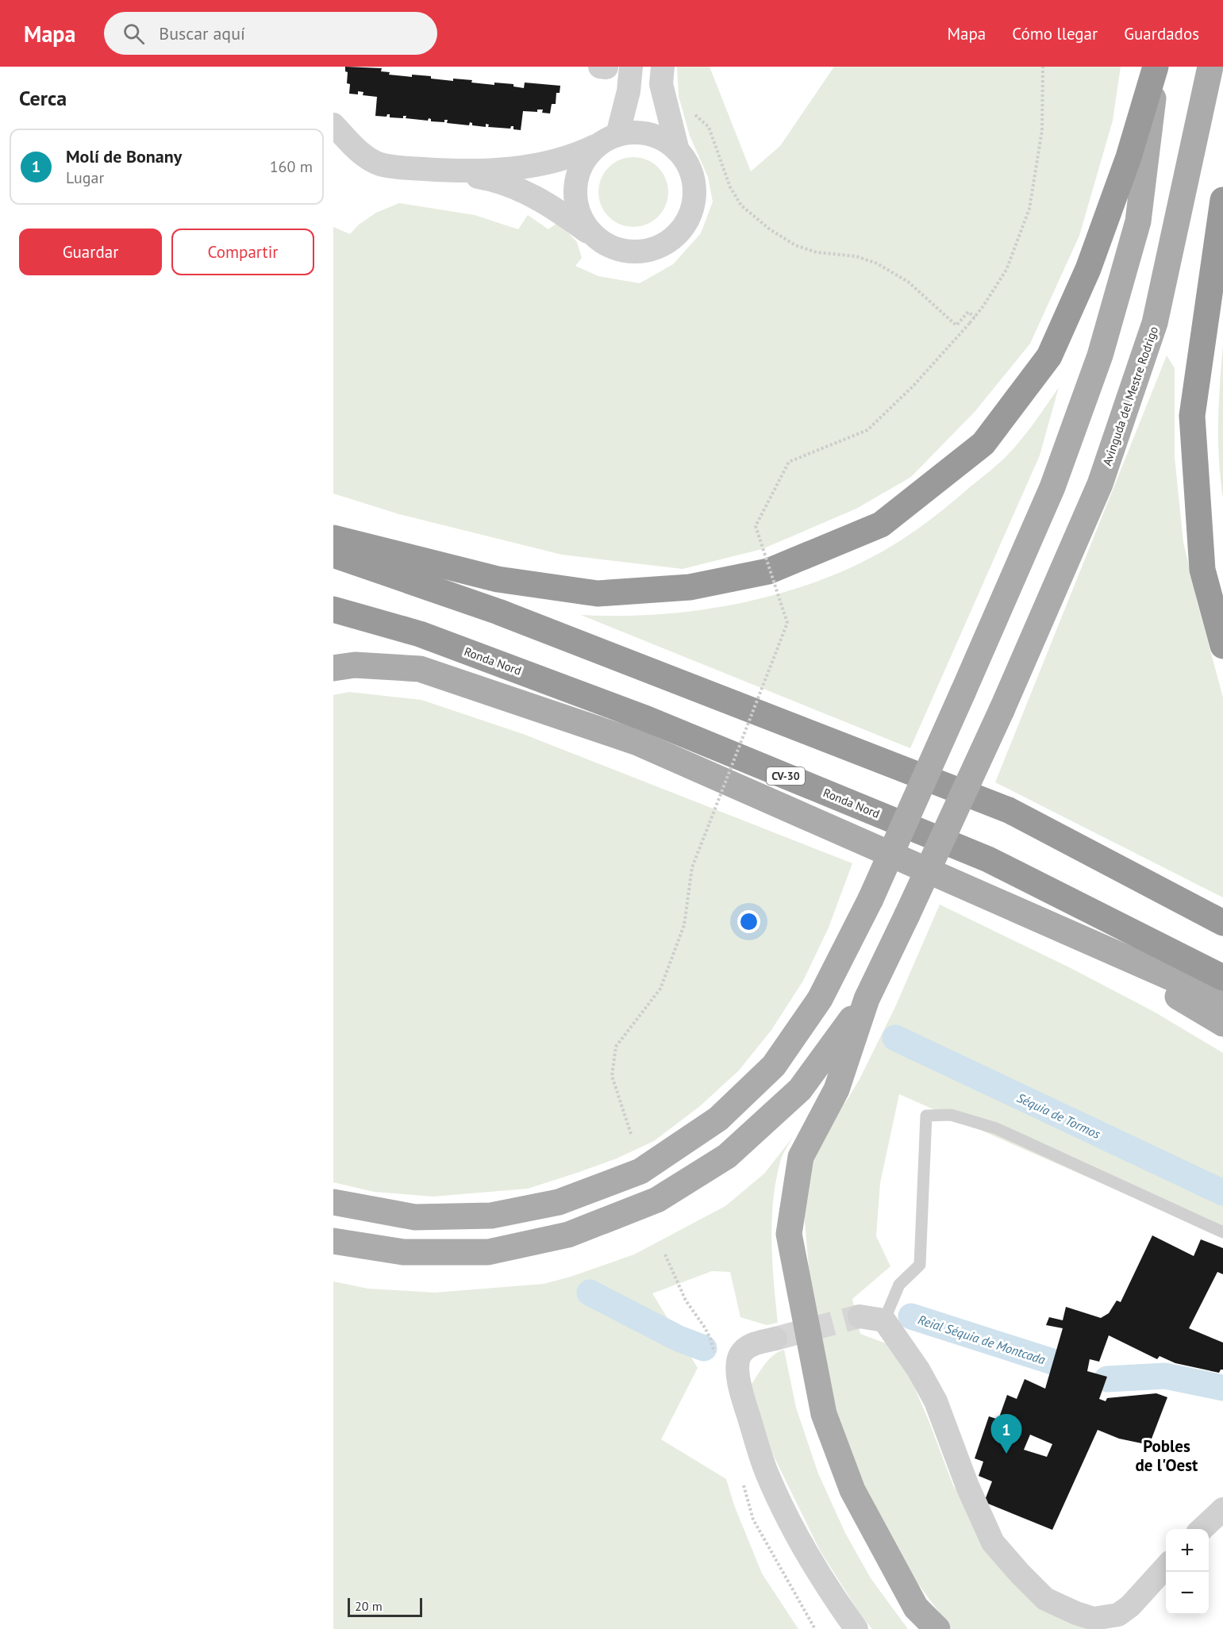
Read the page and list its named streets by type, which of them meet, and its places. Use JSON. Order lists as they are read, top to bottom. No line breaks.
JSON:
{"streets":{"highway":["Ronda Nord","CV-30"],"main road":["Avinguda del Mestre Rodrigo"]},"districts":["Pobles de l'Oest"],"water":["Séquia de Tormos","Reial Séquia de Montcada"],"scale_bar":"20 m","page":{"header":"Mapa","search":"Buscar aquí","nav":["Mapa","Cómo llegar","Guardados"],"heading":"Cerca","list":[{"mark":"1","name":"Molí de Bonany","note":"Lugar","value":"160 m"}],"buttons":["Guardar","Compartir"],"pins":"1","map_buttons":["+","−"],"scale":"20 m"}}
